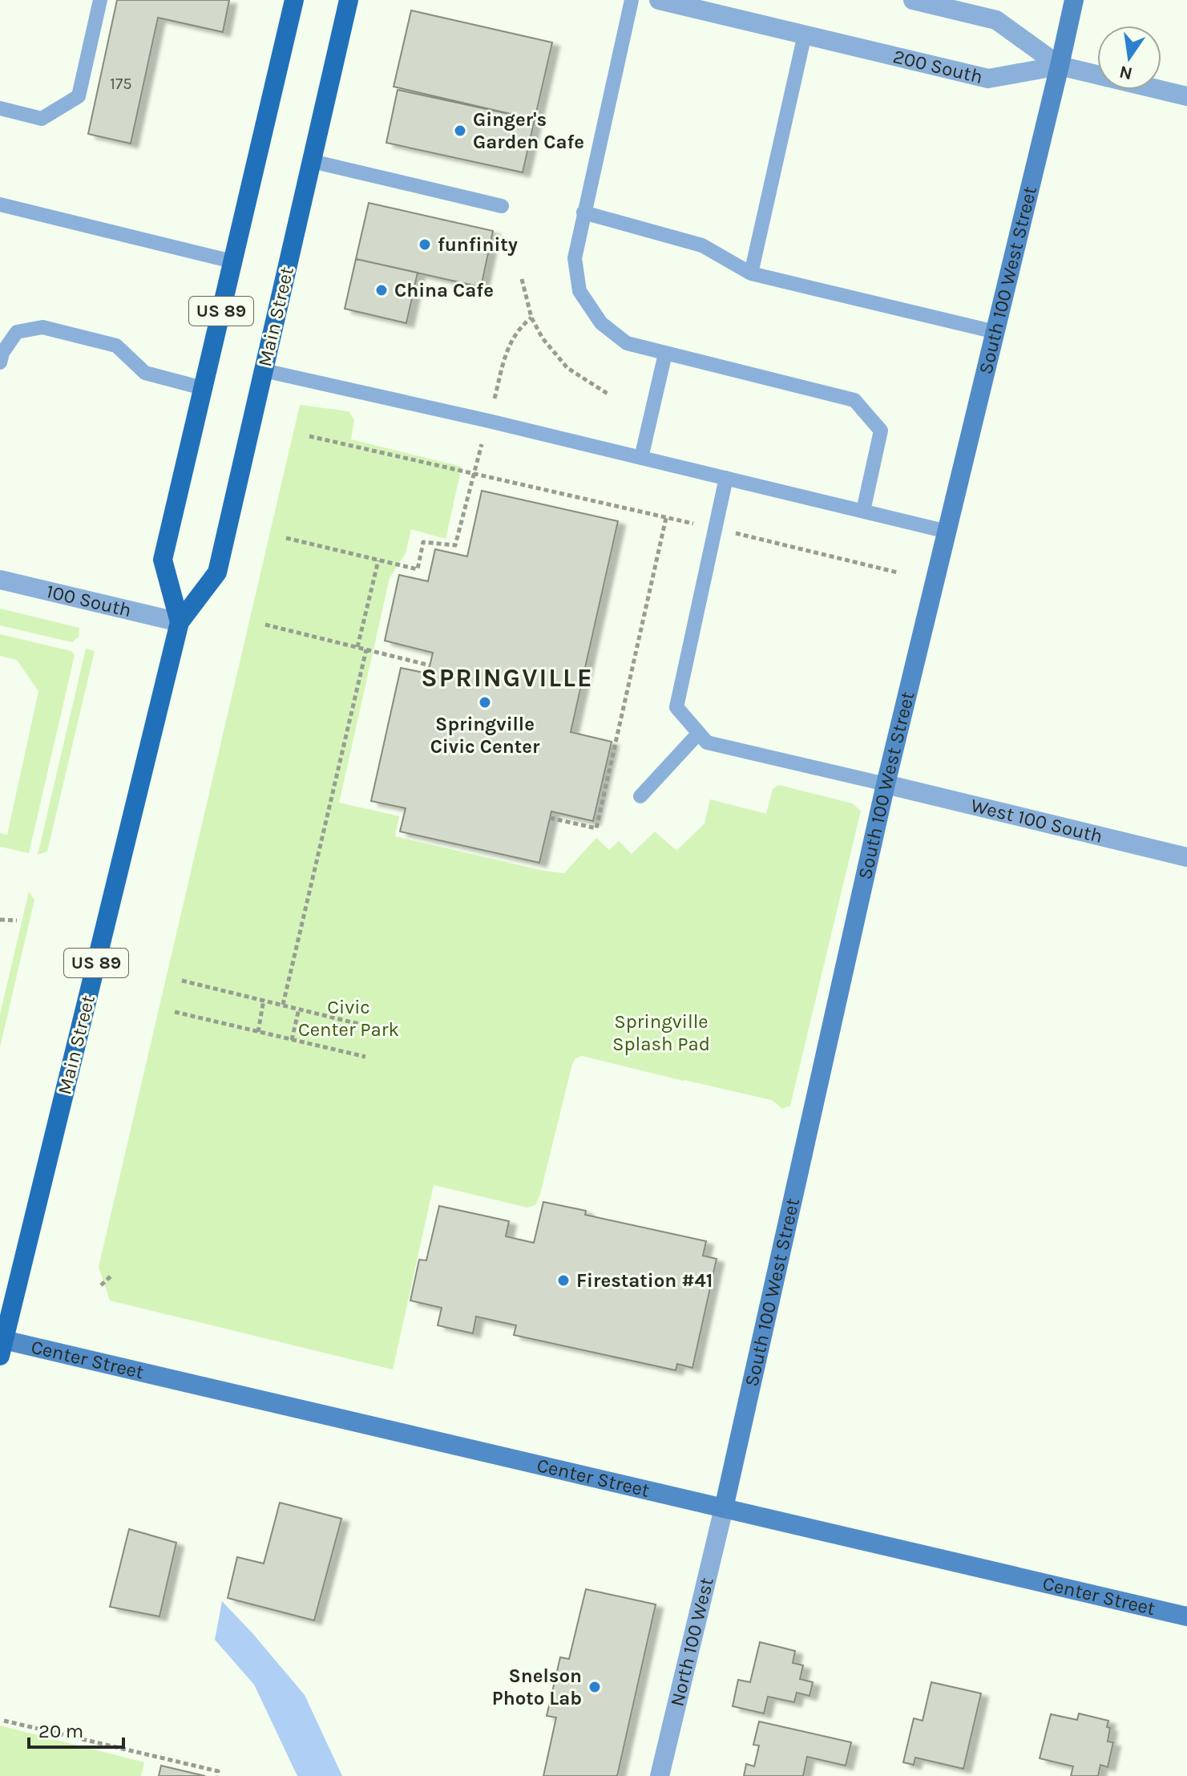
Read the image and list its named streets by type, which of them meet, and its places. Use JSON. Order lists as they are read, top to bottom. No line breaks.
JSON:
{"streets":{"main road":["US 89","Main Street"],"street":["200 South","South 100 West Street","100 South","West 100 South","Center Street","North 100 West"]},"crossings":[["200 South","South 100 West Street"],["South 100 West Street","West 100 South"],["South 100 West Street","Center Street"],["South 100 West Street","North 100 West"],["Main Street","100 South"],["Main Street","Center Street"],["Center Street","North 100 West"]],"districts":["SPRINGVILLE"],"parks":["Civic Center Park","Springville Splash Pad"],"places":["Ginger's Garden Cafe","funfinity","China Cafe","Springville Civic Center","Firestation #41","Snelson Photo Lab"],"house_numbers":["175"],"scale_bar":"20 m","north":"bottom"}
